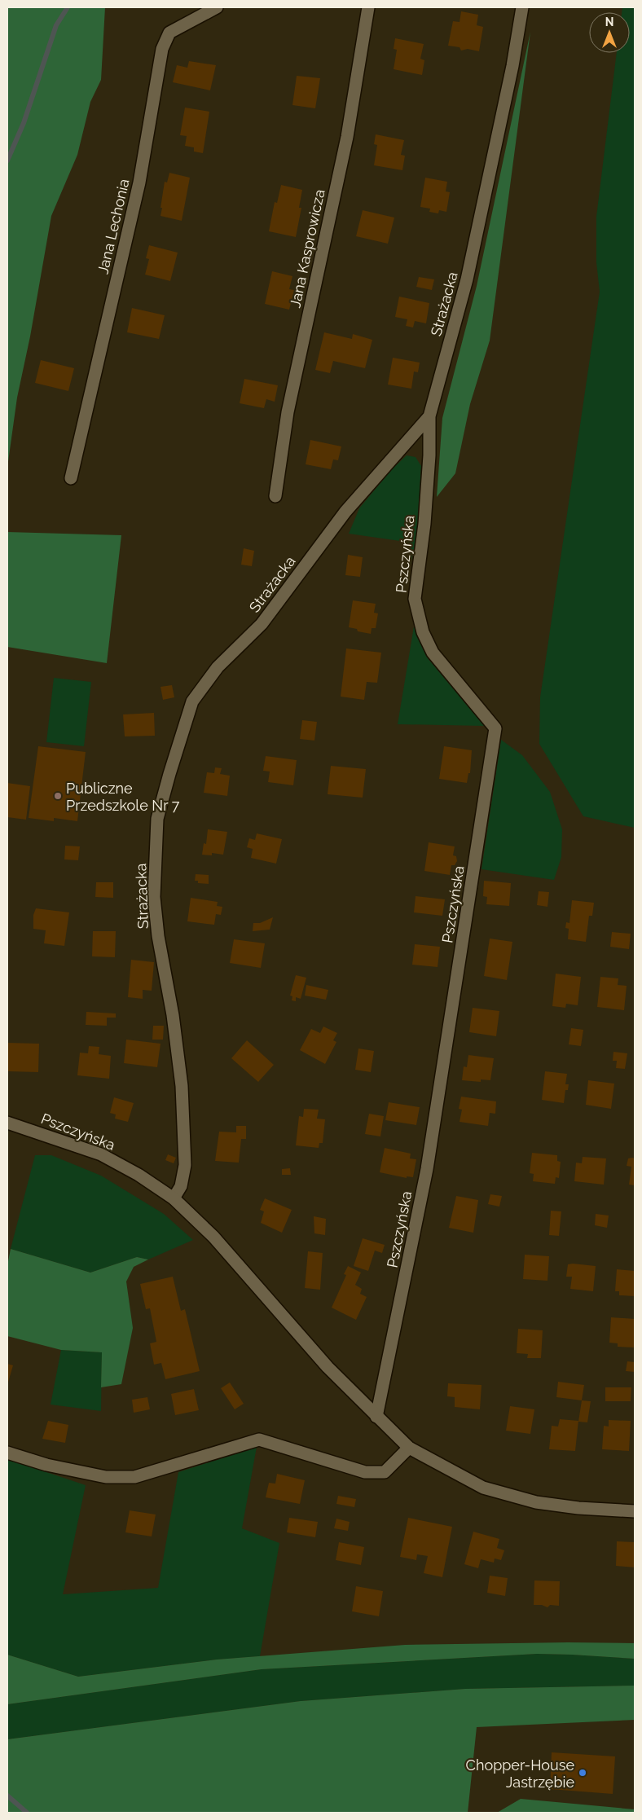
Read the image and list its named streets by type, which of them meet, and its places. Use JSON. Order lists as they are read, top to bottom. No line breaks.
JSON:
{"streets":{"street":["Jana Lechonia","Jana Kasprowicza","Strażacka","Pszczyńska"]},"crossings":[["Strażacka","Pszczyńska"]],"places":["Publiczne Przedszkole Nr 7","Chopper-House Jastrzębie"],"north":"top"}
